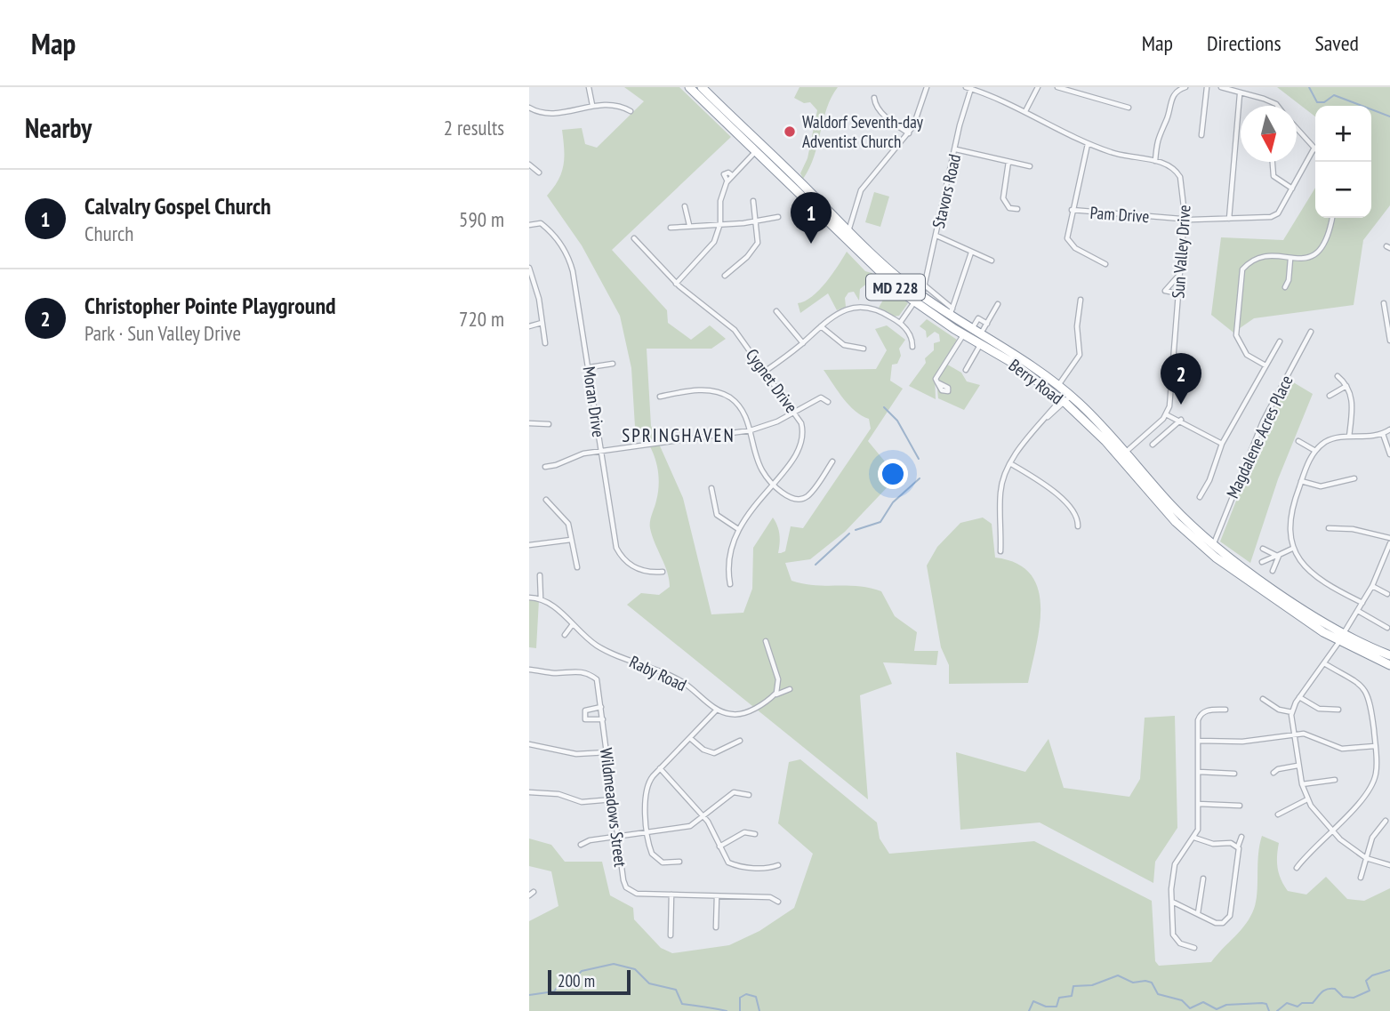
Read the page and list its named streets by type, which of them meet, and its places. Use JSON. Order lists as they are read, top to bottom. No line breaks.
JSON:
{"streets":{"highway":["MD 228","Berry Road"],"street":["Stavors Road","Pam Drive","Sun Valley Drive","Cygnet Drive","Moran Drive","Magdalene Acres Place","Raby Road","Wildmeadows Street"]},"crossings":[["Stavors Road","Sun Valley Drive"],["Stavors Road","Berry Road"],["Pam Drive","Sun Valley Drive"],["Berry Road","Magdalene Acres Place"]],"districts":["SPRINGHAVEN"],"places":["Waldorf Seventh-day Adventist Church"],"scale_bar":"200 m","north":"bottom","page":{"header":"Map","nav":["Map","Directions","Saved"],"heading":["Nearby","2 results"],"map_buttons":["+","−"],"list":[{"mark":"1","name":"Calvalry Gospel Church","note":"Church","value":"590 m"},{"mark":"2","name":"Christopher Pointe Playground","note":"Park · Sun Valley Drive","value":"720 m"}],"pins":["1","2"],"scale":"200 m"}}
